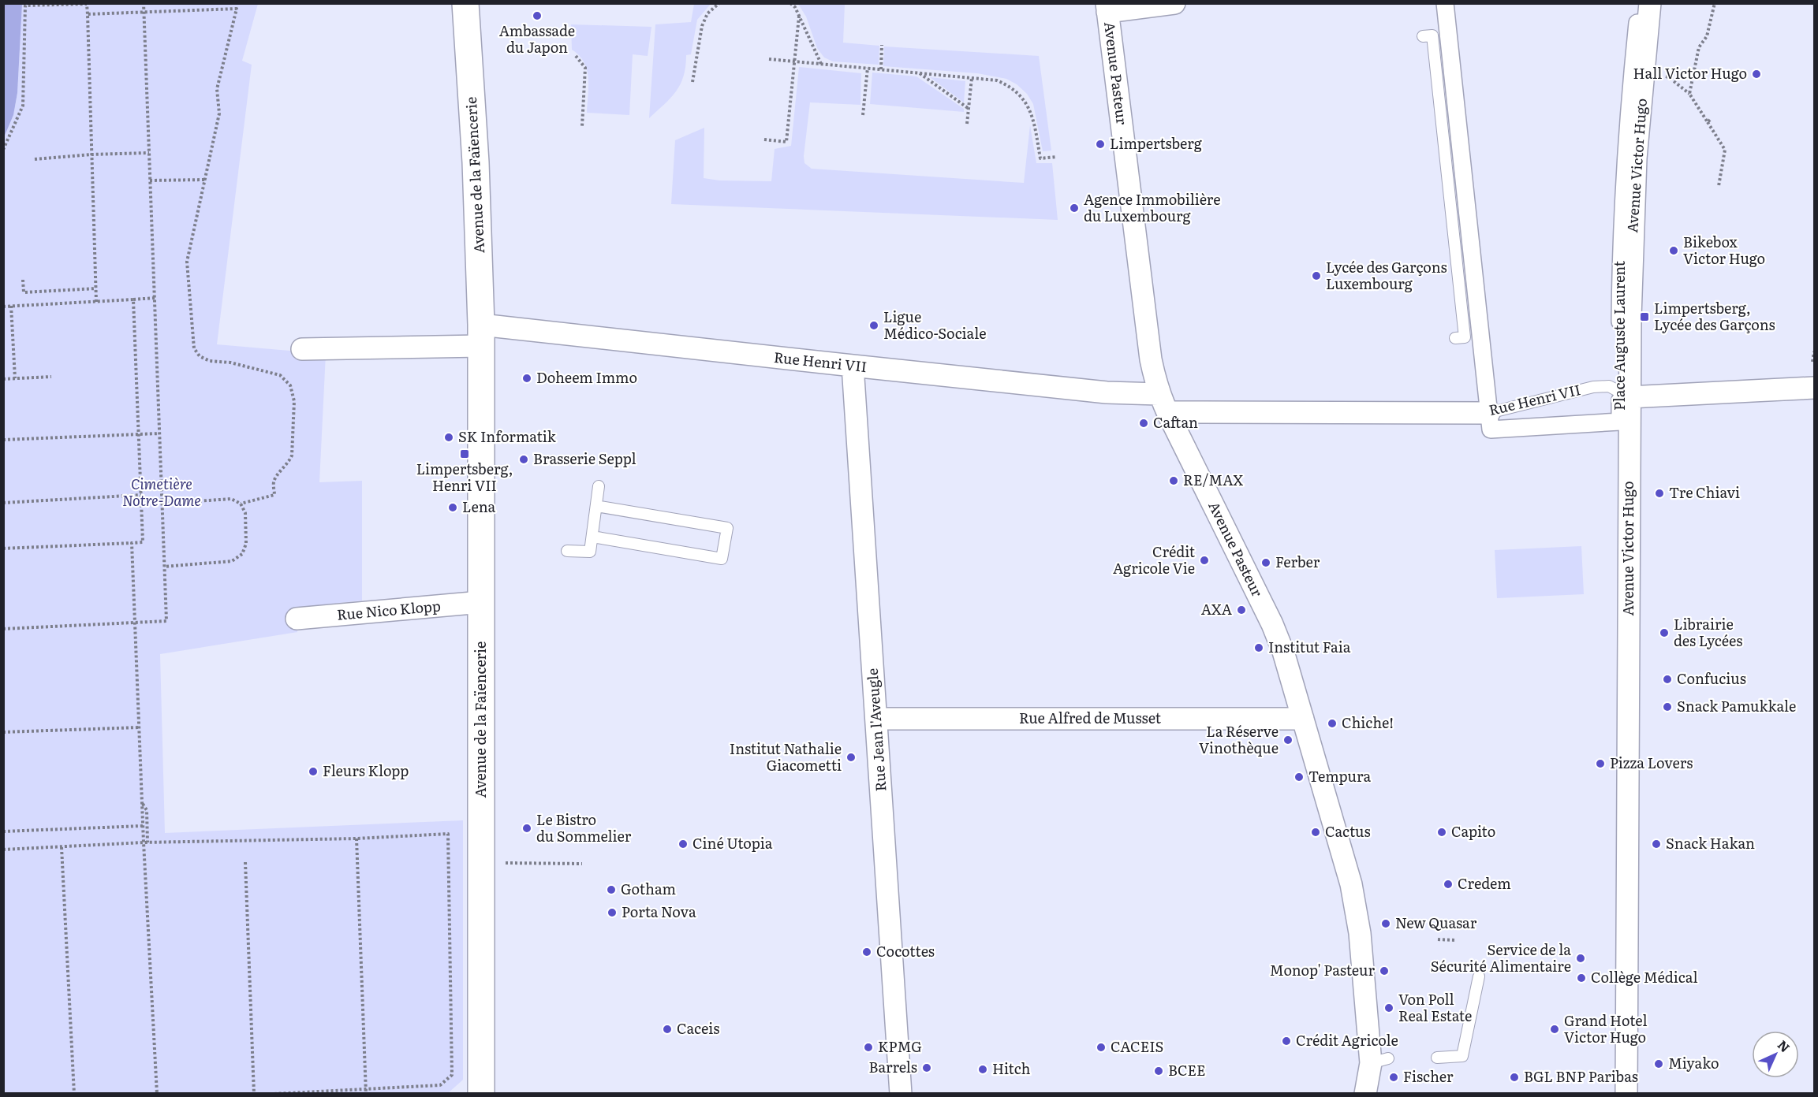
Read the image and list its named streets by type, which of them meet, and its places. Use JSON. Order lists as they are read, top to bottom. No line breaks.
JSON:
{"streets":{"main road":["Avenue de la Faïencerie"],"street":["Avenue Pasteur","Avenue Victor Hugo","Place Auguste Laurent","Rue Henri VII","Rue Nico Klopp","Rue Alfred de Musset","Rue Jean l'Aveugle"]},"crossings":[["Avenue Pasteur","Rue Henri VII"],["Avenue Pasteur","Rue Alfred de Musset"],["Avenue Victor Hugo","Place Auguste Laurent"],["Avenue Victor Hugo","Rue Henri VII"],["Avenue de la Faïencerie","Rue Henri VII"],["Avenue de la Faïencerie","Rue Nico Klopp"],["Place Auguste Laurent","Rue Henri VII"],["Rue Henri VII","Rue Jean l'Aveugle"],["Rue Alfred de Musset","Rue Jean l'Aveugle"]],"parks":["Cimetière Notre-Dame"],"places":{"other":["Ambassade du Japon","Hall Victor Hugo","Limpertsberg","Agence Immobilière du Luxembourg","Bikebox Victor Hugo","Lycée des Garçons Luxembourg","Ligue Médico-Sociale","Doheem Immo","Caftan","SK Informatik","Brasserie Seppl","RE/MAX","Tre Chiavi","Lena","Crédit Agricole Vie","Ferber","AXA","Librairie des Lycées","Institut Faia","Confucius","Snack Pamukkale","Chiche!","La Réserve Vinothèque","Institut Nathalie Giacometti","Pizza Lovers","Fleurs Klopp","Tempura","Le Bistro du Sommelier","Cactus","Capito","Ciné Utopia","Snack Hakan","Credem","Gotham","Porta Nova","New Quasar","Cocottes","Service de la Sécurité Alimentaire","Monop' Pasteur","Collège Médical","Von Poll Real Estate","Caceis","Grand Hotel Victor Hugo","Crédit Agricole","KPMG","CACEIS","Miyako","Barrels","Hitch","BCEE","Fischer","BGL BNP Paribas"],"transit":["Limpertsberg, Lycée des Garçons","Limpertsberg, Henri VII"]},"north":"top right"}
